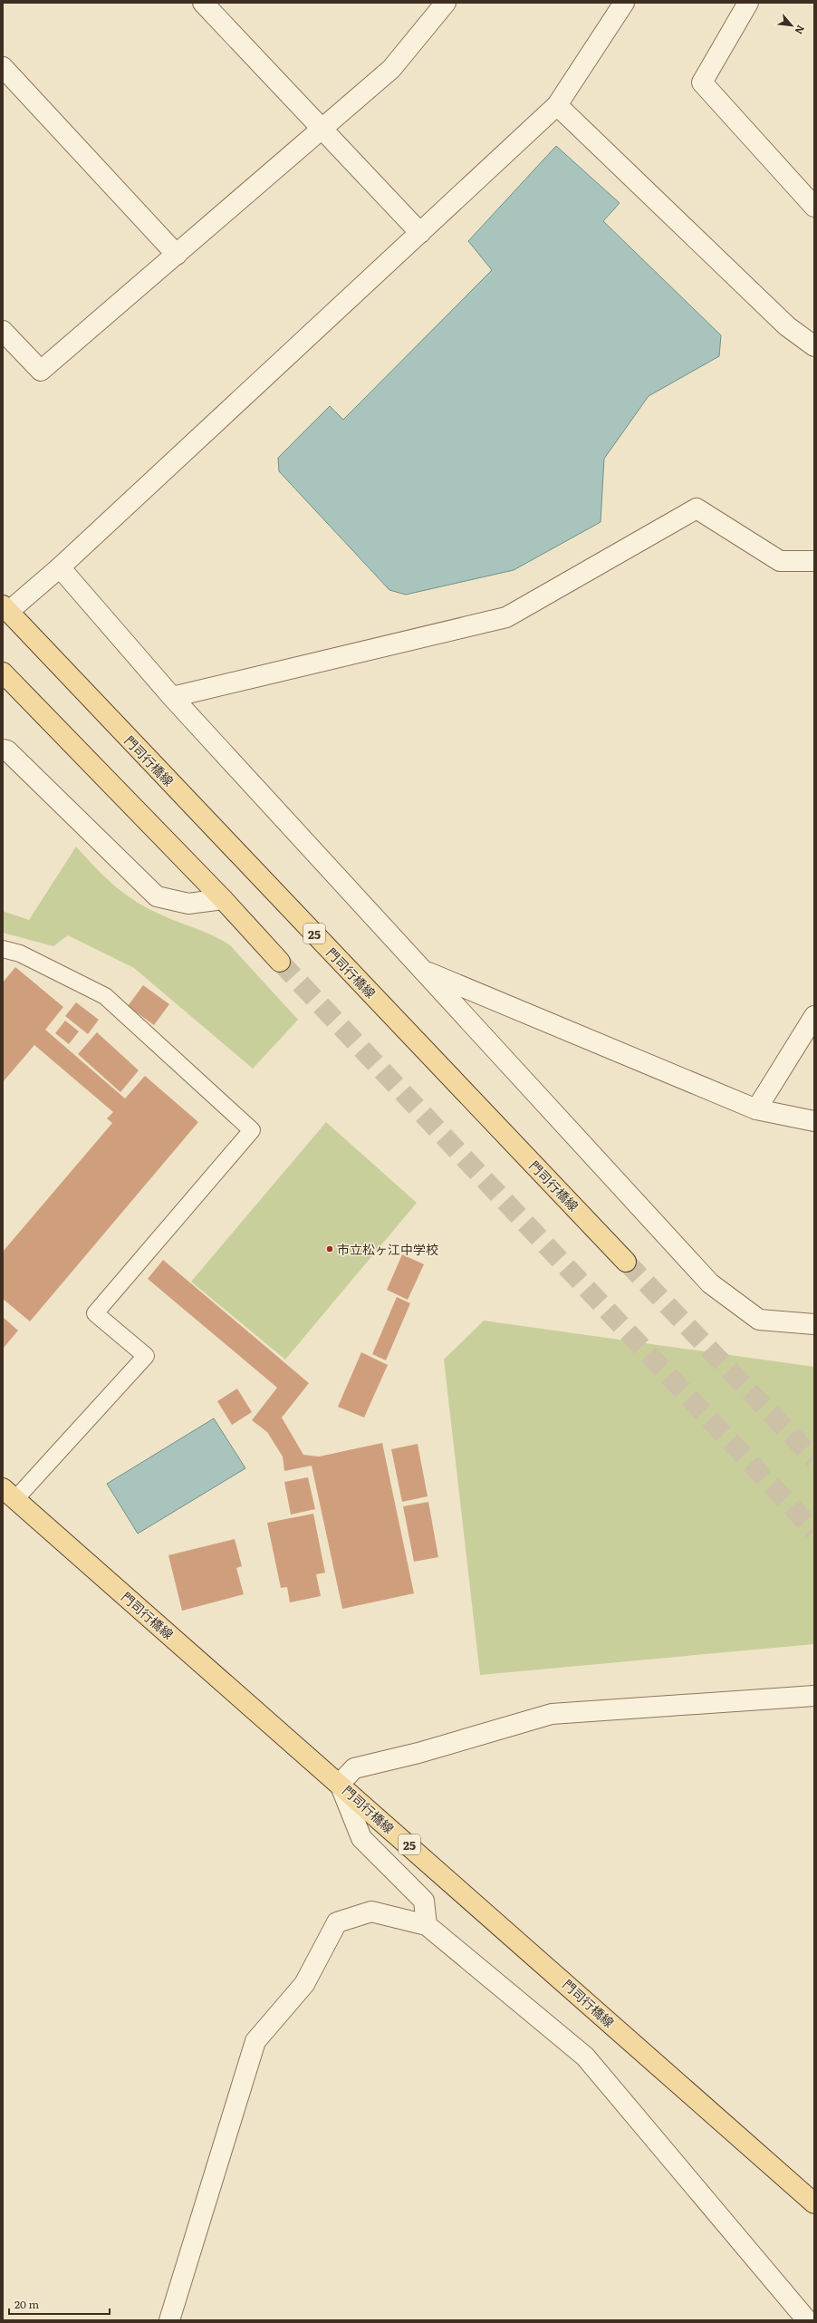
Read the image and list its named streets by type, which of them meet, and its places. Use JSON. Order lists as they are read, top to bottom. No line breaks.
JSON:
{"streets":{"main road":["門司行橋線","25"]},"places":["市立松ヶ江中学校"],"scale_bar":"20 m","north":"bottom right"}
